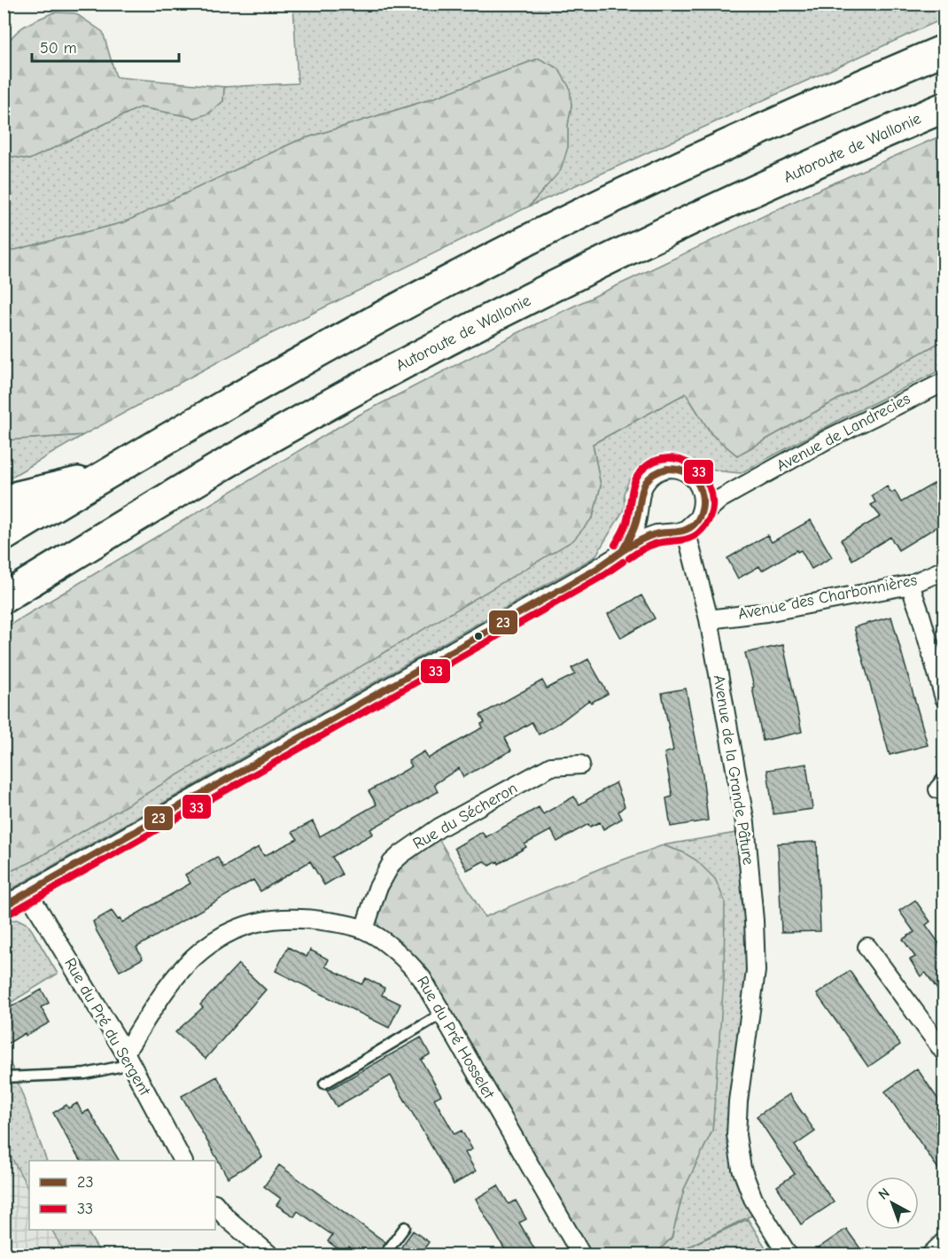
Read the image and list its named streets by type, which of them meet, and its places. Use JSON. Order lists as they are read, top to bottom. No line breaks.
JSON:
{"streets":{"highway":["Autoroute de Wallonie"],"street":["Avenue de Landrecies","Avenue des Charbonnières","Avenue de la Grande Pâture","Rue du Sécheron","Rue du Pré du Sergent","Rue du Pré Hosselet"]},"crossings":[["Avenue de Landrecies","Avenue de la Grande Pâture"],["Avenue des Charbonnières","Avenue de la Grande Pâture"],["Rue du Sécheron","Rue du Pré Hosselet"],["Rue du Pré du Sergent","Rue du Pré Hosselet"]],"lines":["transit line 33","transit line 23"],"legend":["23","33"],"scale_bar":"50 m","north":"top left"}
